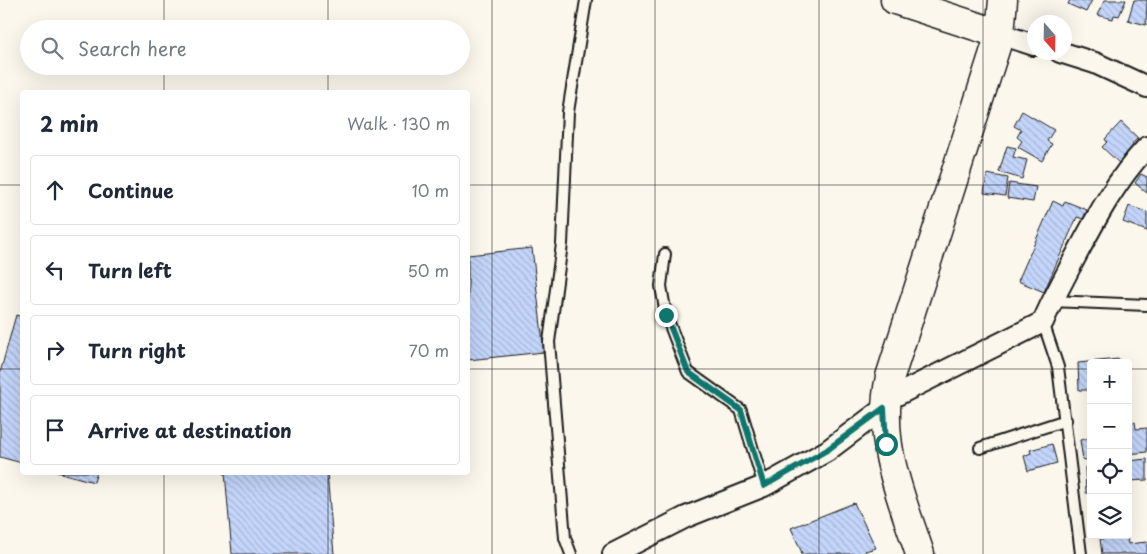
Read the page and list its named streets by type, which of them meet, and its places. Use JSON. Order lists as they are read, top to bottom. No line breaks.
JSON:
{"north":"bottom","page":{"search":"Search here","heading":["2 min","Walk · 130 m"],"list":[["Continue","10 m"],["Turn left","50 m"],["Turn right","70 m"],"Arrive at destination"],"map_buttons":["+","−"]}}
